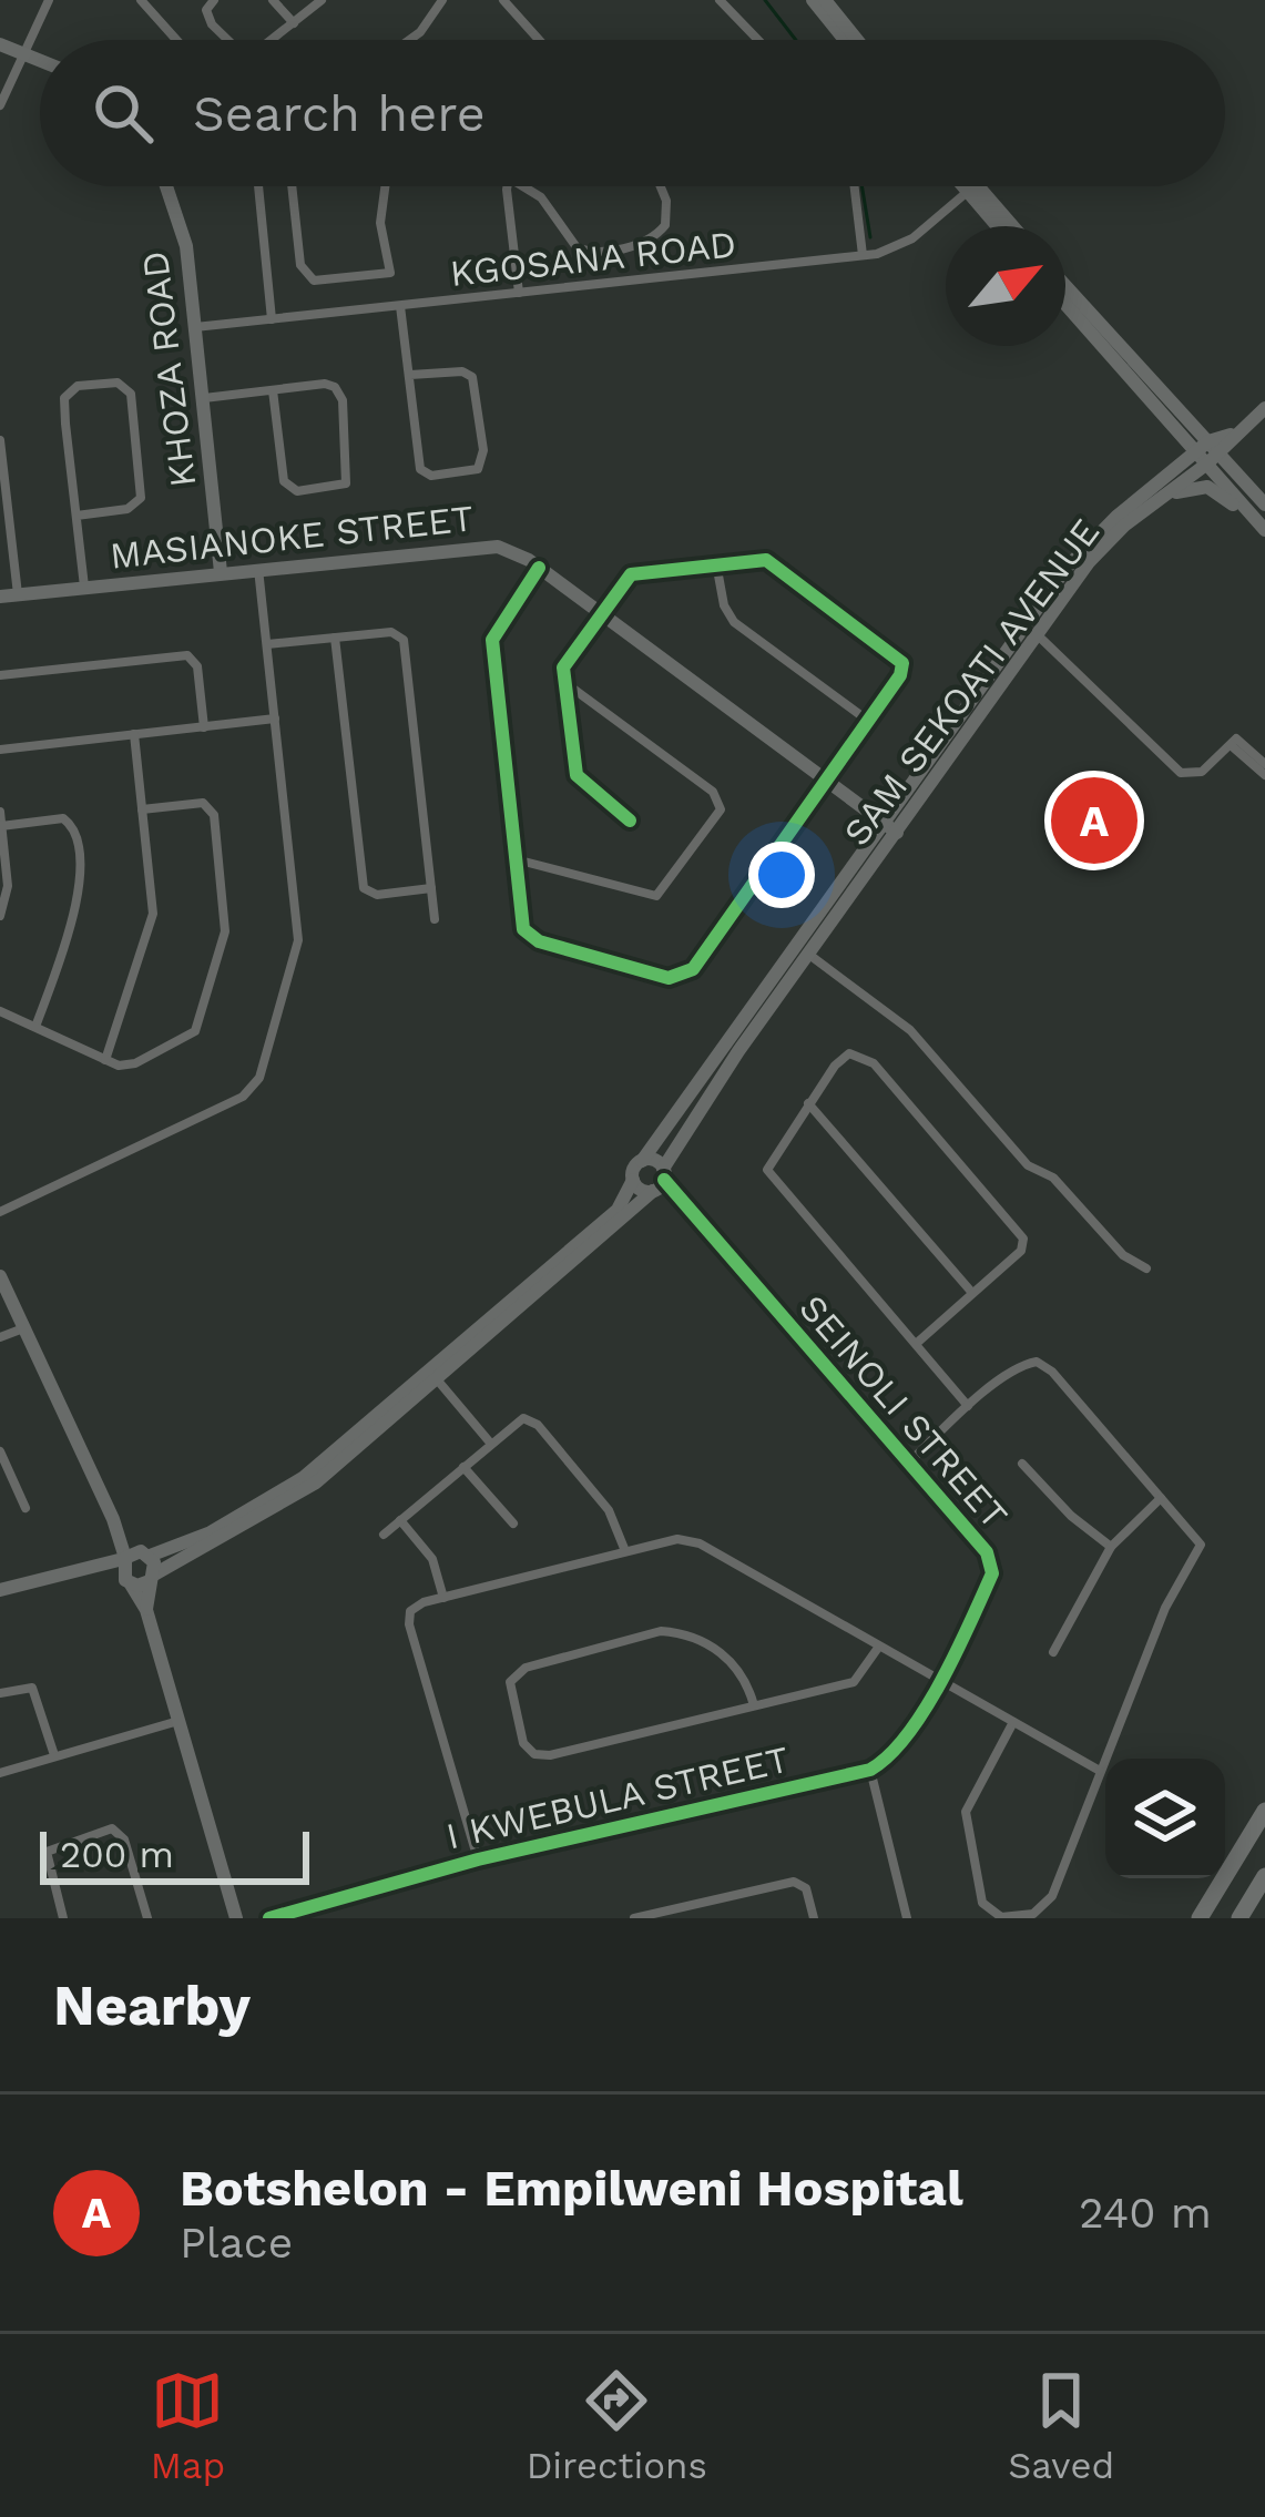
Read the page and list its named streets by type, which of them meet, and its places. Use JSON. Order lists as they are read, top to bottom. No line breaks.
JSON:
{"streets":{"street":["KGOSANA ROAD","KHOZA ROAD","MASIANOKE STREET","SAM SEKOATI AVENUE","SEINOLI STREET","I KWEBULA STREET"]},"crossings":[["KGOSANA ROAD","KHOZA ROAD"],["KHOZA ROAD","MASIANOKE STREET"],["MASIANOKE STREET","SAM SEKOATI AVENUE"],["SAM SEKOATI AVENUE","SEINOLI STREET"]],"scale_bar":"200 m","north":"top right","page":{"search":"Search here","pins":"A","scale":"200 m","heading":"Nearby","list":[{"mark":"A","name":"Botshelon - Empilweni Hospital","note":"Place","value":"240 m"}],"nav":["Map","Directions","Saved"]}}
